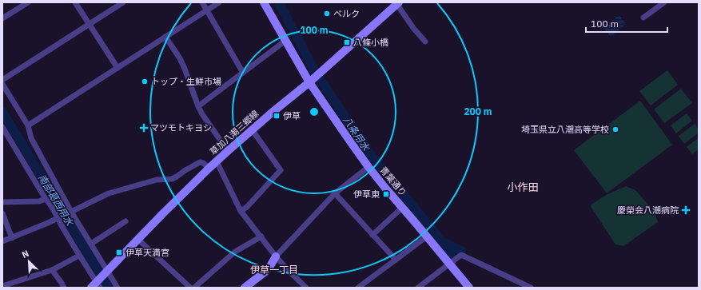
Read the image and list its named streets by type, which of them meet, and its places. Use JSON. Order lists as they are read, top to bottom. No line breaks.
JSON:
{"streets":{"main road":["草加八潮三郷線","青葉通り"]},"crossings":[["草加八潮三郷線","青葉通り"]],"districts":["小作田","伊草一丁目"],"water":["八条用水","南部葛西用水"],"places":{"other":["ベルク","トップ・生鮮市場","埼玉県立八潮高等学校"],"transit":["八條小橋","伊草","伊草東","伊草天満宮"],"health":["マツモトキヨシ","慶榮会八潮病院"]},"scale_bar":"100 m","north":"top left","rings":["100 m","200 m"]}
